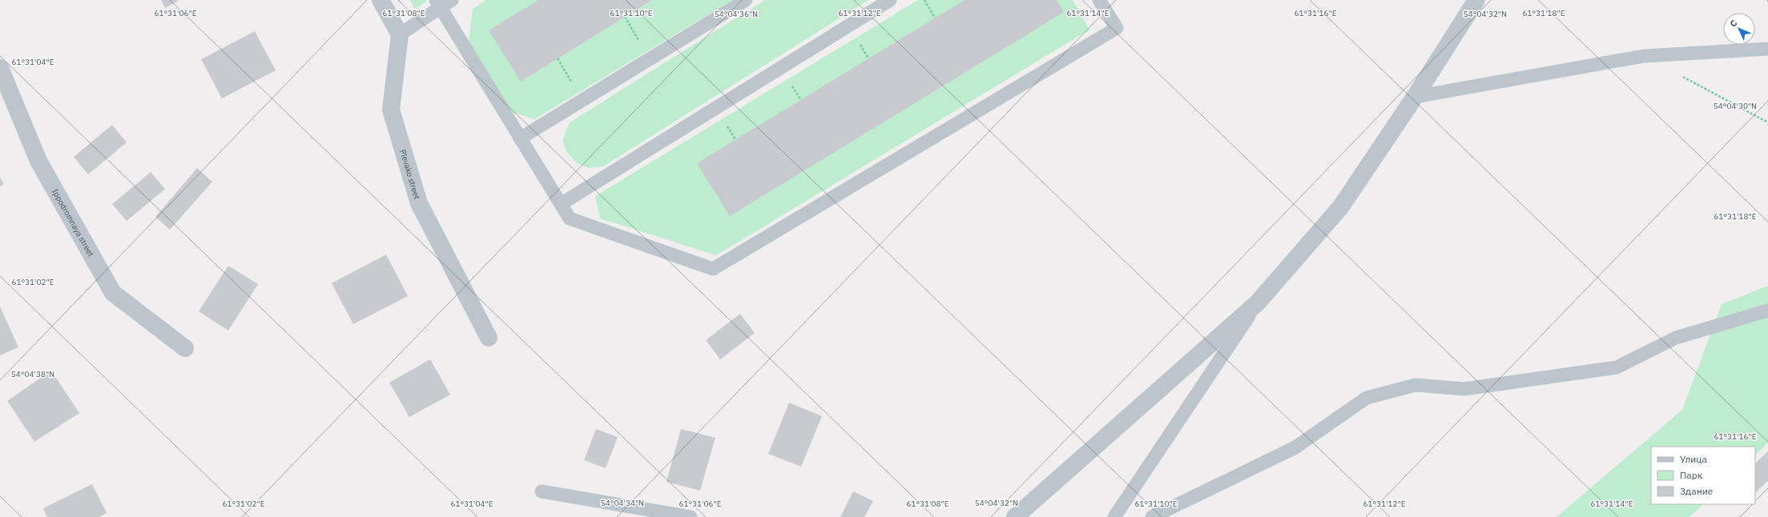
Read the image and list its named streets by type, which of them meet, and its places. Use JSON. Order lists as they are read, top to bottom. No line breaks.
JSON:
{"streets":{"street":["Plevako street","Ippodromnaya street"]},"legend":["Улица","Парк","Здание"],"north":"top left","coordinates":["61°31'06\"E","61°31'08\"E","61°31'10\"E","61°31'12\"E","61°31'14\"E","61°31'16\"E","61°31'18\"E","54°04'36\"N","54°04'32\"N","61°31'04\"E","54°04'30\"N","61°31'02\"E","54°04'38\"N","54°04'34\"N"]}
